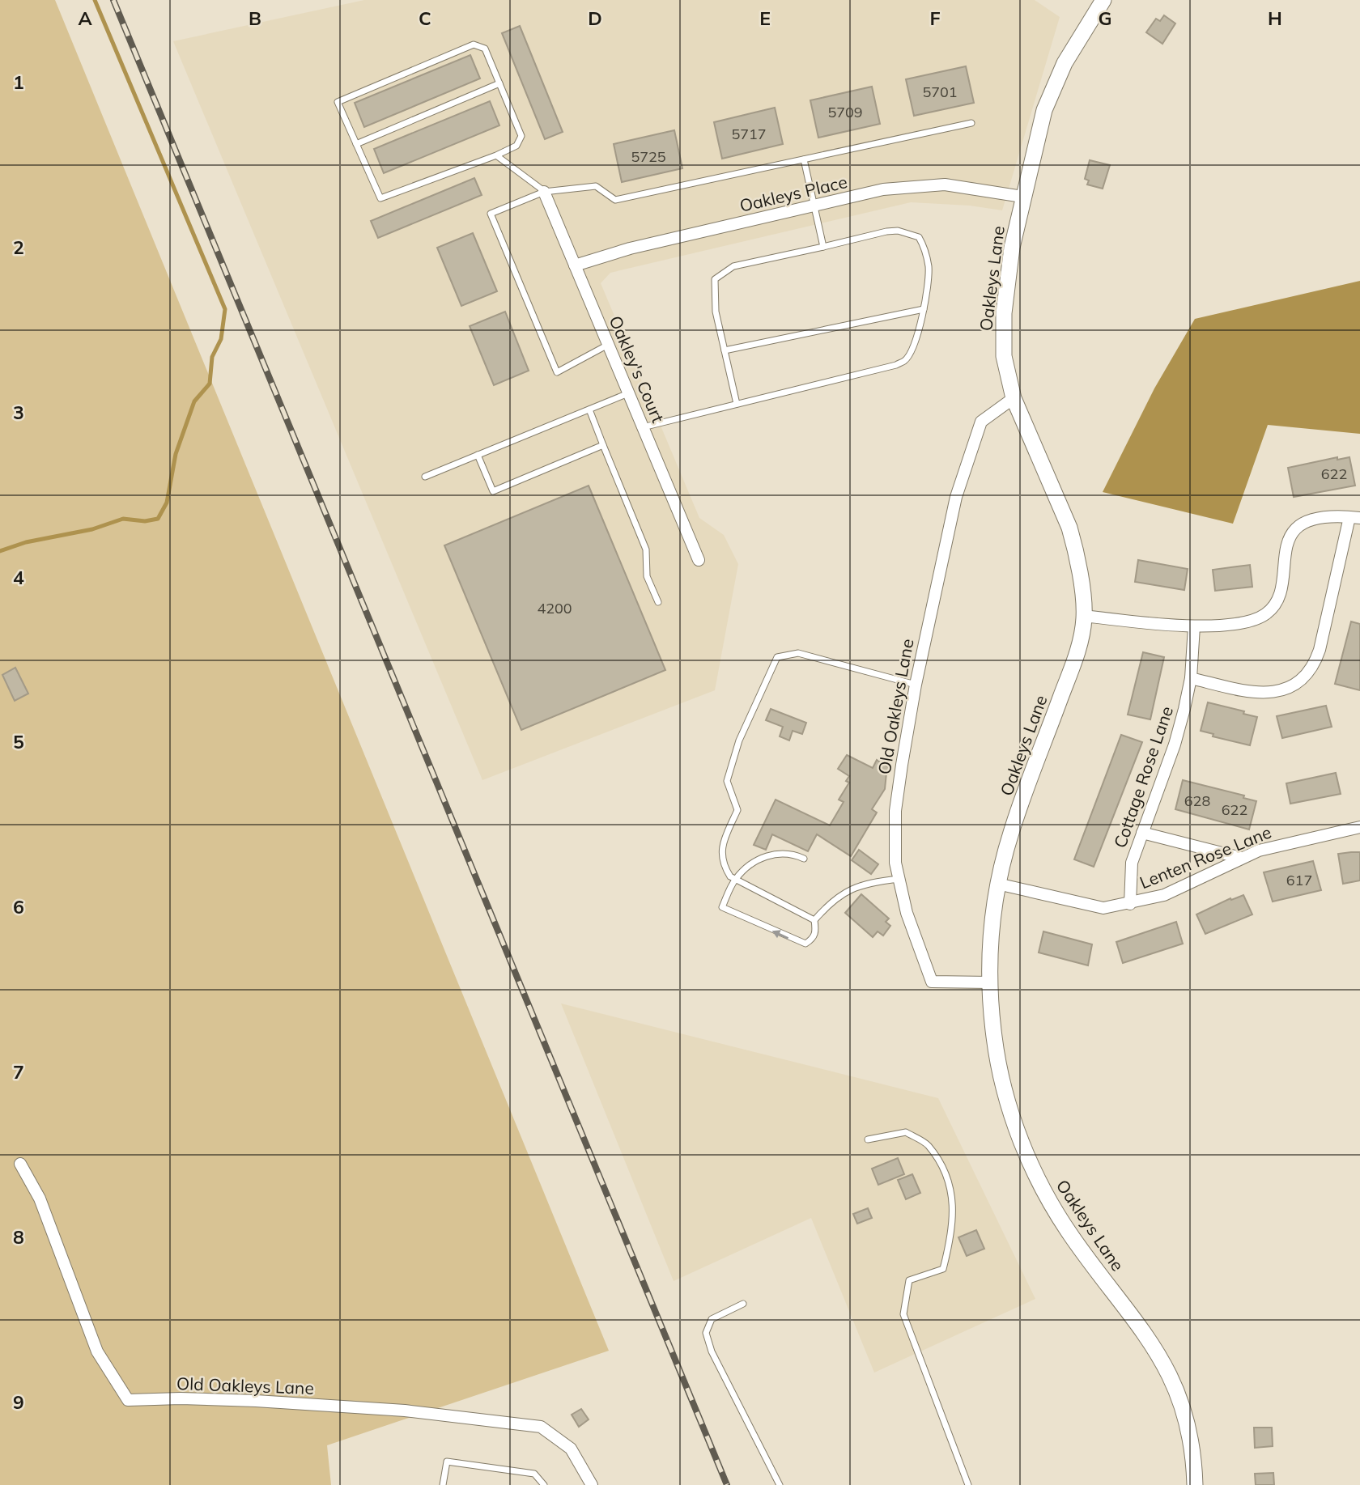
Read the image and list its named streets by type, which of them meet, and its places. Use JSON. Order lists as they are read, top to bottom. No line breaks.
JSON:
{"streets":{"street":["Oakleys Place","Oakleys Lane","Oakley's Court","Old Oakleys Lane","Cottage Rose Lane","Lenten Rose Lane"]},"crossings":[["Oakleys Place","Oakleys Lane"],["Oakleys Place","Oakley's Court"],["Oakleys Lane","Old Oakleys Lane"],["Oakleys Lane","Lenten Rose Lane"],["Cottage Rose Lane","Lenten Rose Lane"]],"house_numbers":["5701","5709","5717","5725","622","4200","628","622","617"],"grid":{"columns":["A","B","C","D","E","F","G","H"],"rows":["1","2","3","4","5","6","7","8","9"]}}
